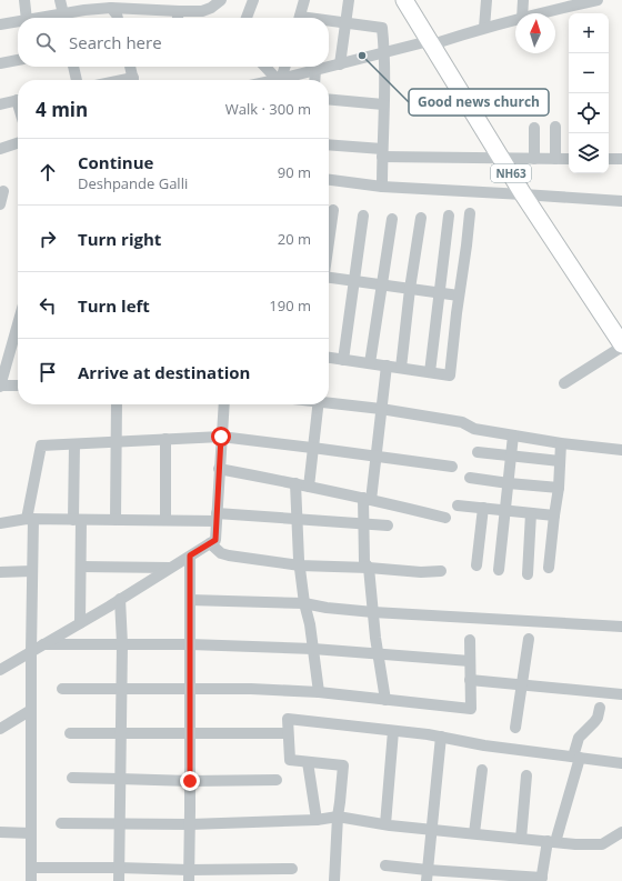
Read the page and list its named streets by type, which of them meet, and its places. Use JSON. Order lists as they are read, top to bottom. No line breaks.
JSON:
{"streets":{"highway":["NH63"]},"places":["Good news church"],"north":"top","page":{"map_buttons":["+","−"],"search":"Search here","heading":["4 min","Walk · 300 m"],"list":[["Continue","Deshpande Galli","90 m"],["Turn right","20 m"],["Turn left","190 m"],"Arrive at destination"]}}
